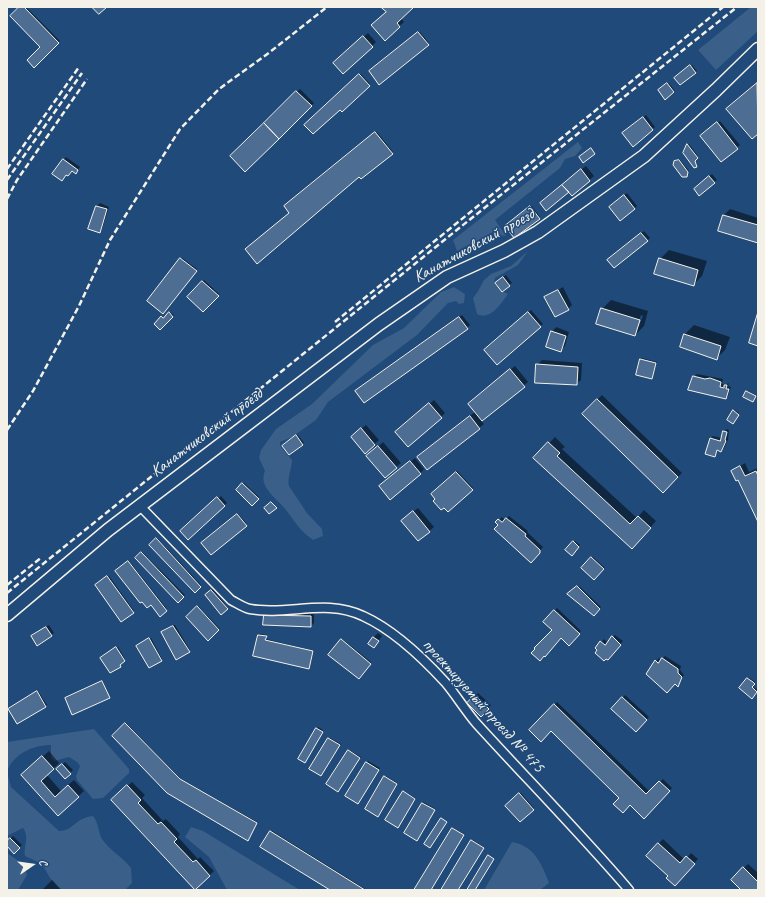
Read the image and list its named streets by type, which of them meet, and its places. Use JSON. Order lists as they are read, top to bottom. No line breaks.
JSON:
{"streets":{"street":["Канатчиковский проезд","проектируемый проезд № 475"]},"crossings":[["Канатчиковский проезд","проектируемый проезд № 475"]],"north":"right"}
